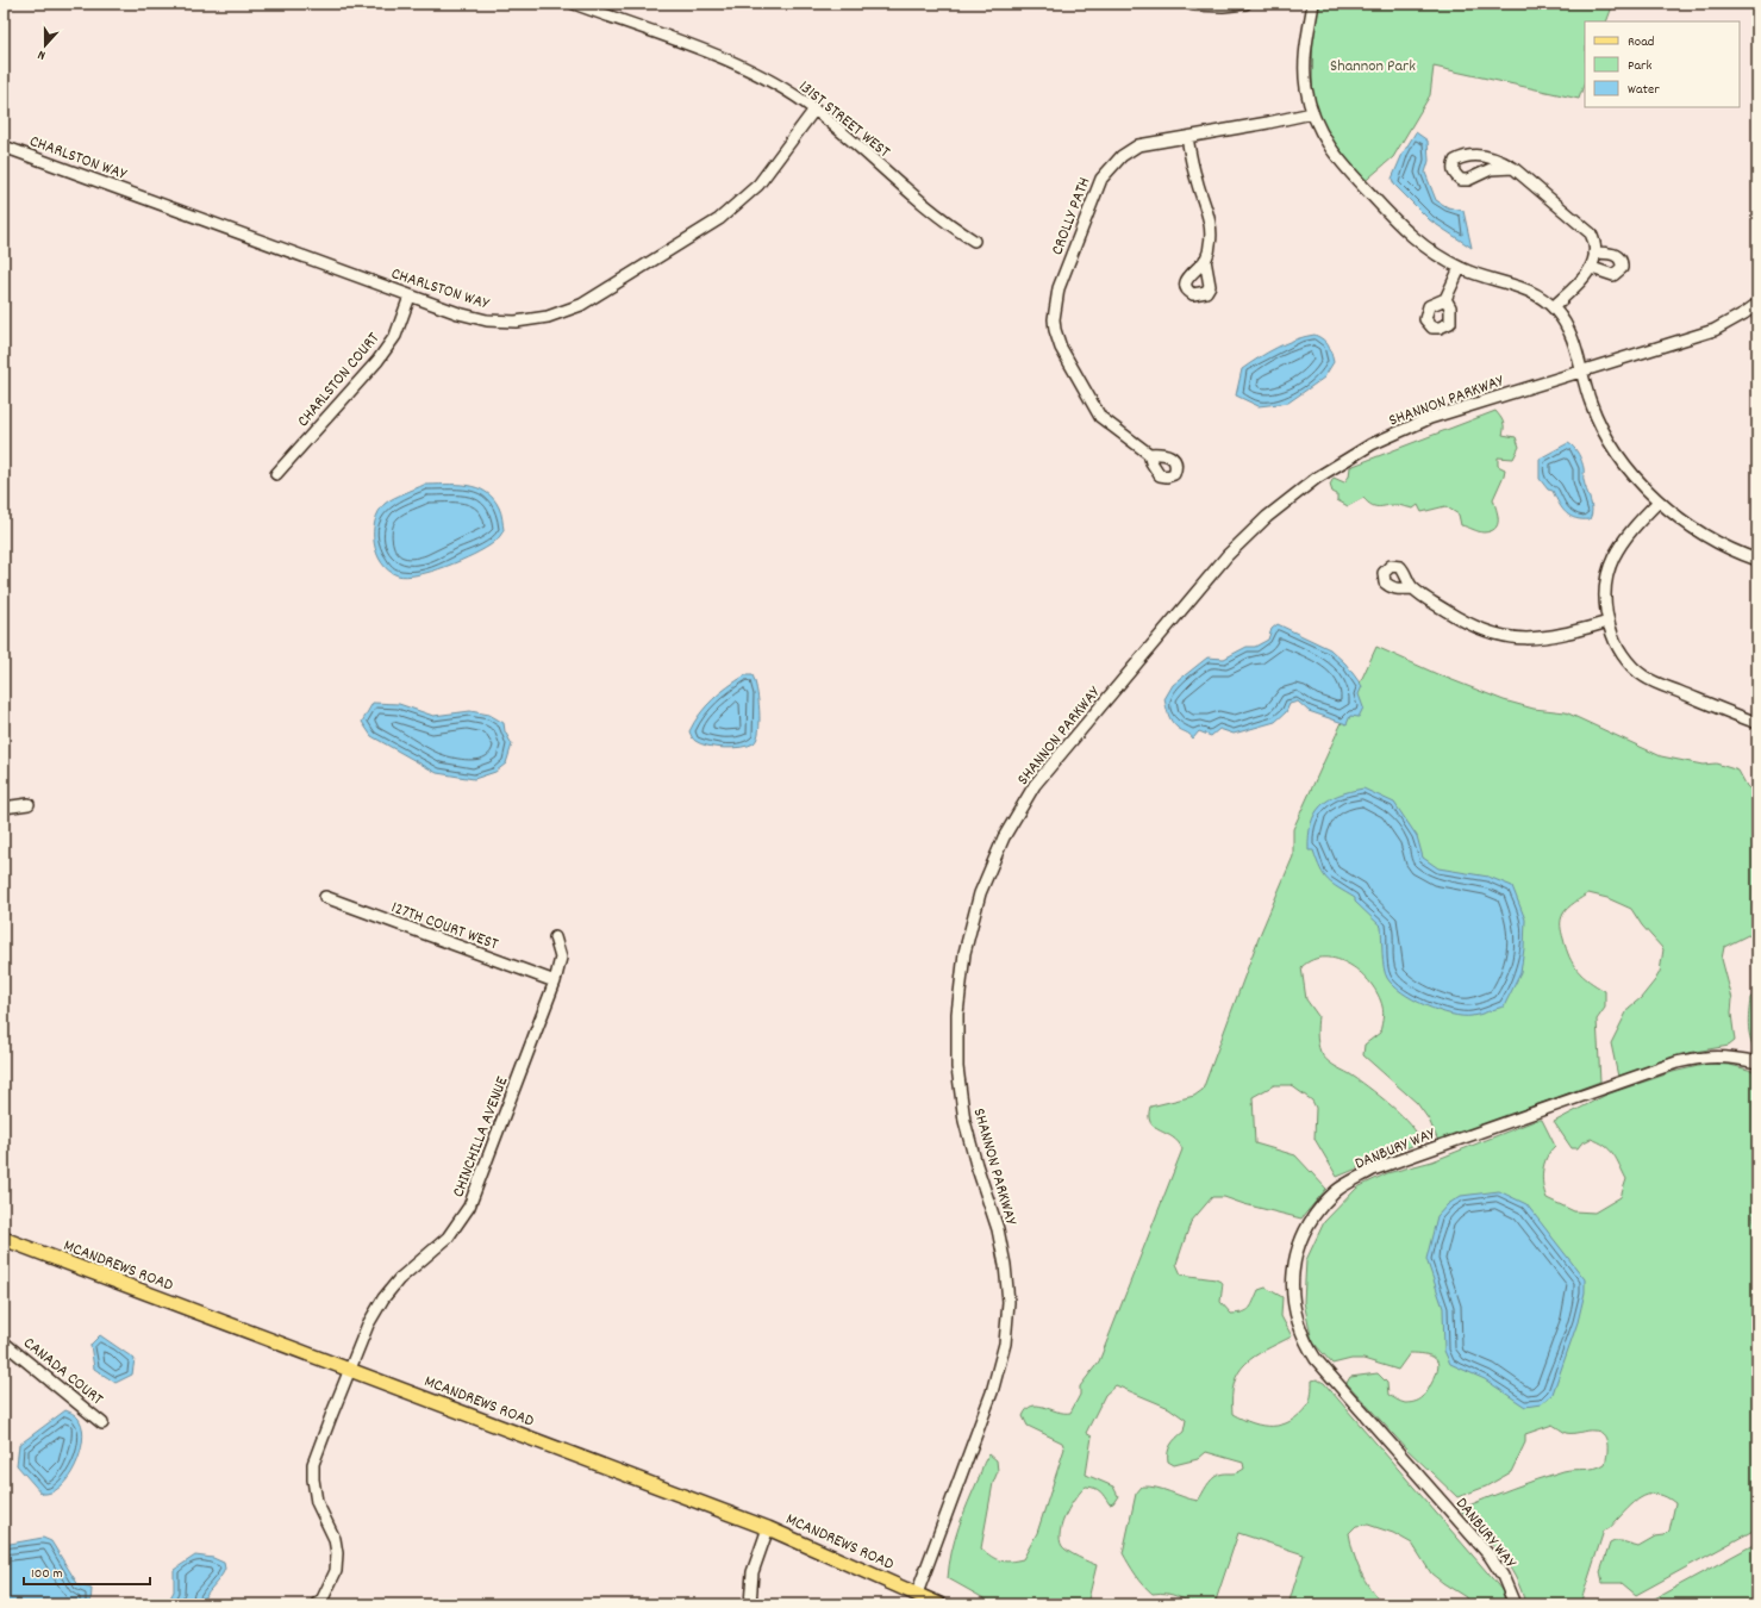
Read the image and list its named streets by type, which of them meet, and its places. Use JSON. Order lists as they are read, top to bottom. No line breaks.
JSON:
{"streets":{"main road":["MCANDREWS ROAD"],"street":["131ST STREET WEST","CHARLSTON WAY","CROLLY PATH","CHARLSTON COURT","SHANNON PARKWAY","127TH COURT WEST","CHINCHILLA AVENUE","DANBURY WAY","CANADA COURT"]},"crossings":[["131ST STREET WEST","CHARLSTON WAY"],["CHARLSTON WAY","CHARLSTON COURT"],["SHANNON PARKWAY","MCANDREWS ROAD"],["127TH COURT WEST","CHINCHILLA AVENUE"],["CHINCHILLA AVENUE","MCANDREWS ROAD"]],"parks":["Shannon Park"],"legend":["Road","Park","Water"],"scale_bar":"100 m","north":"bottom"}
